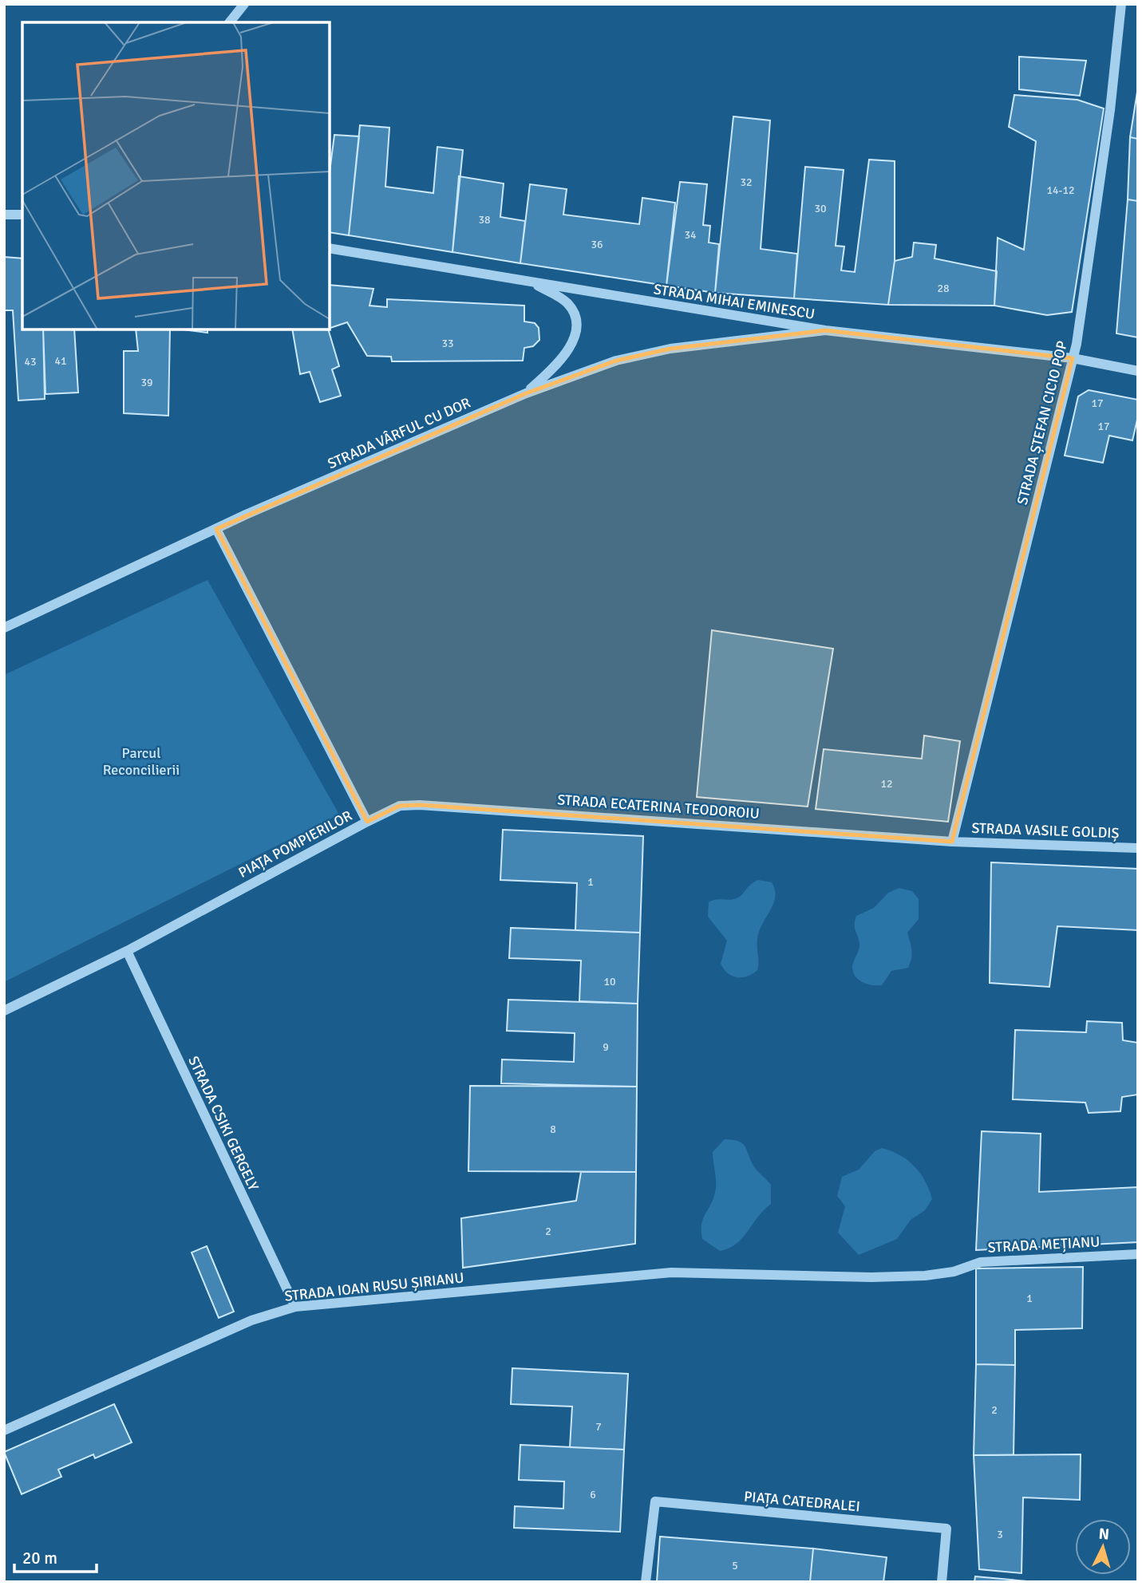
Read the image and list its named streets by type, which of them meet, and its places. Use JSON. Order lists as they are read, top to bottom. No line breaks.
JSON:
{"streets":{"street":["STRADA MIHAI EMINESCU","STRADA ȘTEFAN CICIO POP","STRADA VÂRFUL CU DOR","STRADA ECATERINA TEODOROIU","STRADA VASILE GOLDIȘ","PIAȚA POMPIERILOR","STRADA CSIKI GERGELY","STRADA MEȚIANU","STRADA IOAN RUSU ȘIRIANU","PIAȚA CATEDRALEI"]},"crossings":[["STRADA MIHAI EMINESCU","STRADA ȘTEFAN CICIO POP"],["STRADA MIHAI EMINESCU","STRADA VÂRFUL CU DOR"],["STRADA ȘTEFAN CICIO POP","STRADA ECATERINA TEODOROIU"],["STRADA ȘTEFAN CICIO POP","STRADA VASILE GOLDIȘ"],["STRADA VÂRFUL CU DOR","PIAȚA POMPIERILOR"],["STRADA ECATERINA TEODOROIU","STRADA VASILE GOLDIȘ"],["STRADA ECATERINA TEODOROIU","PIAȚA POMPIERILOR"],["PIAȚA POMPIERILOR","STRADA CSIKI GERGELY"],["STRADA CSIKI GERGELY","STRADA IOAN RUSU ȘIRIANU"],["STRADA MEȚIANU","STRADA IOAN RUSU ȘIRIANU"]],"parks":["Parcul Reconcilierii"],"house_numbers":["32","14-12","30","38","34","36","28","33","41","43","39","17","17","12","1","10","9","8","2","1","2","7","6","3","5"],"scale_bar":"20 m","north":"top"}
